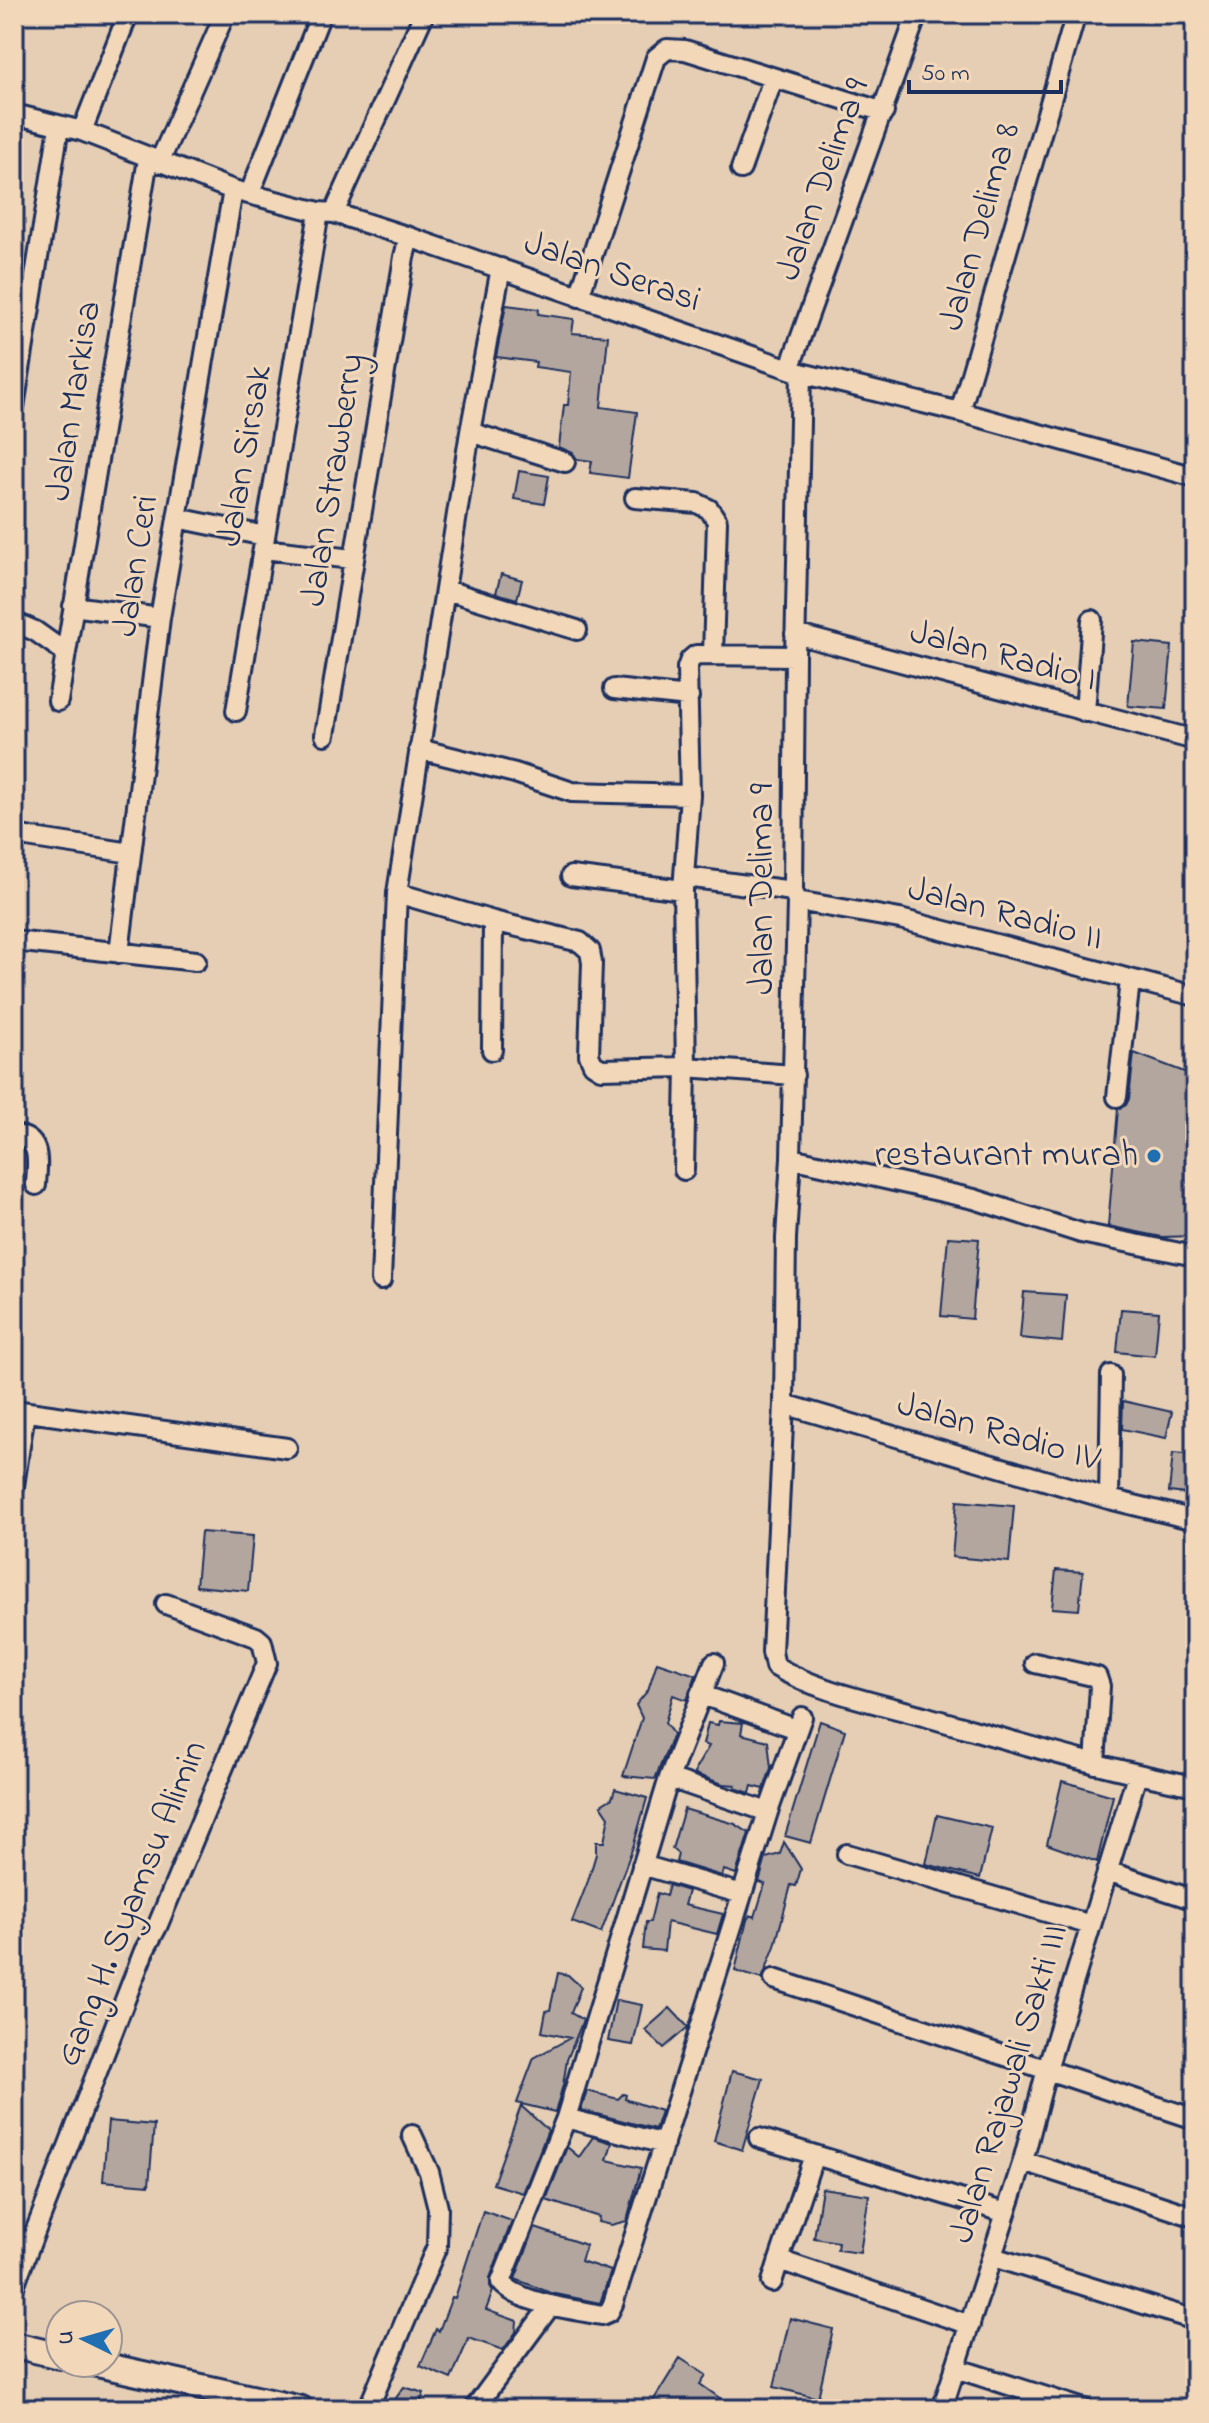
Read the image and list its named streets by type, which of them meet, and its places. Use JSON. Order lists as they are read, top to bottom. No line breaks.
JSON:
{"streets":{"street":["Jalan Delima 9","Jalan Delima 8","Jalan Serasi","Jalan Markisa","Jalan Sirsak","Jalan Strawberry","Jalan Ceri","Jalan Radio I","Jalan Radio II","Jalan Radio IV","Gang H. Syamsu Alimin","Jalan Rajawali Sakti III"]},"crossings":[["Jalan Delima 9","Jalan Serasi"],["Jalan Delima 9","Jalan Radio I"],["Jalan Delima 9","Jalan Radio II"],["Jalan Delima 9","Jalan Radio IV"],["Jalan Delima 8","Jalan Serasi"],["Jalan Serasi","Jalan Markisa"],["Jalan Serasi","Jalan Sirsak"],["Jalan Serasi","Jalan Strawberry"],["Jalan Serasi","Jalan Ceri"]],"places":["restaurant murah"],"scale_bar":"50 m","north":"left"}
